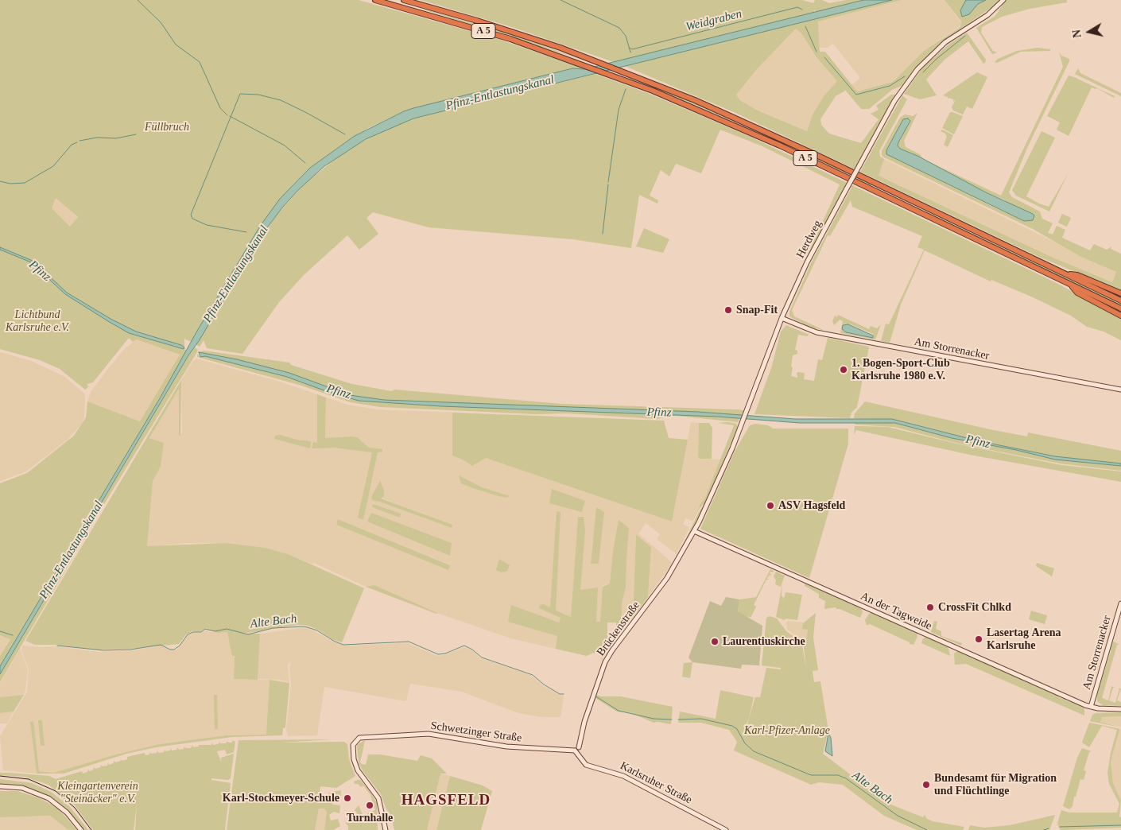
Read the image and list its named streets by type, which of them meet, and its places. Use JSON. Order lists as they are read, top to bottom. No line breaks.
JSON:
{"streets":{"highway":["A 5"],"main road":["Herdweg","Am Storrenacker","An der Tagweide","Brückenstraße","Schwetzinger Straße","Karlsruher Straße"]},"crossings":[["Herdweg","Am Storrenacker"],["Herdweg","An der Tagweide"],["Herdweg","Brückenstraße"],["Am Storrenacker","An der Tagweide"],["An der Tagweide","Brückenstraße"],["Brückenstraße","Schwetzinger Straße"],["Brückenstraße","Karlsruher Straße"],["Schwetzinger Straße","Karlsruher Straße"]],"districts":["HAGSFELD"],"water":["Weidgraben","Pfinz-Entlastungskanal","Pfinz","Alte Bach"],"parks":["Füllbruch","Lichtbund Karlsruhe e.V.","Karl-Pfizer-Anlage","Kleingartenverein \"Steinäcker\" e.V."],"places":["Snap-Fit","1. Bogen-Sport-Club Karlsruhe 1980 e.V.","ASV Hagsfeld","CrossFit Chlkd","Lasertag Arena Karlsruhe","Laurentiuskirche","Bundesamt für Migration und Flüchtlinge","Karl-Stockmeyer-Schule","Turnhalle"],"north":"left"}
